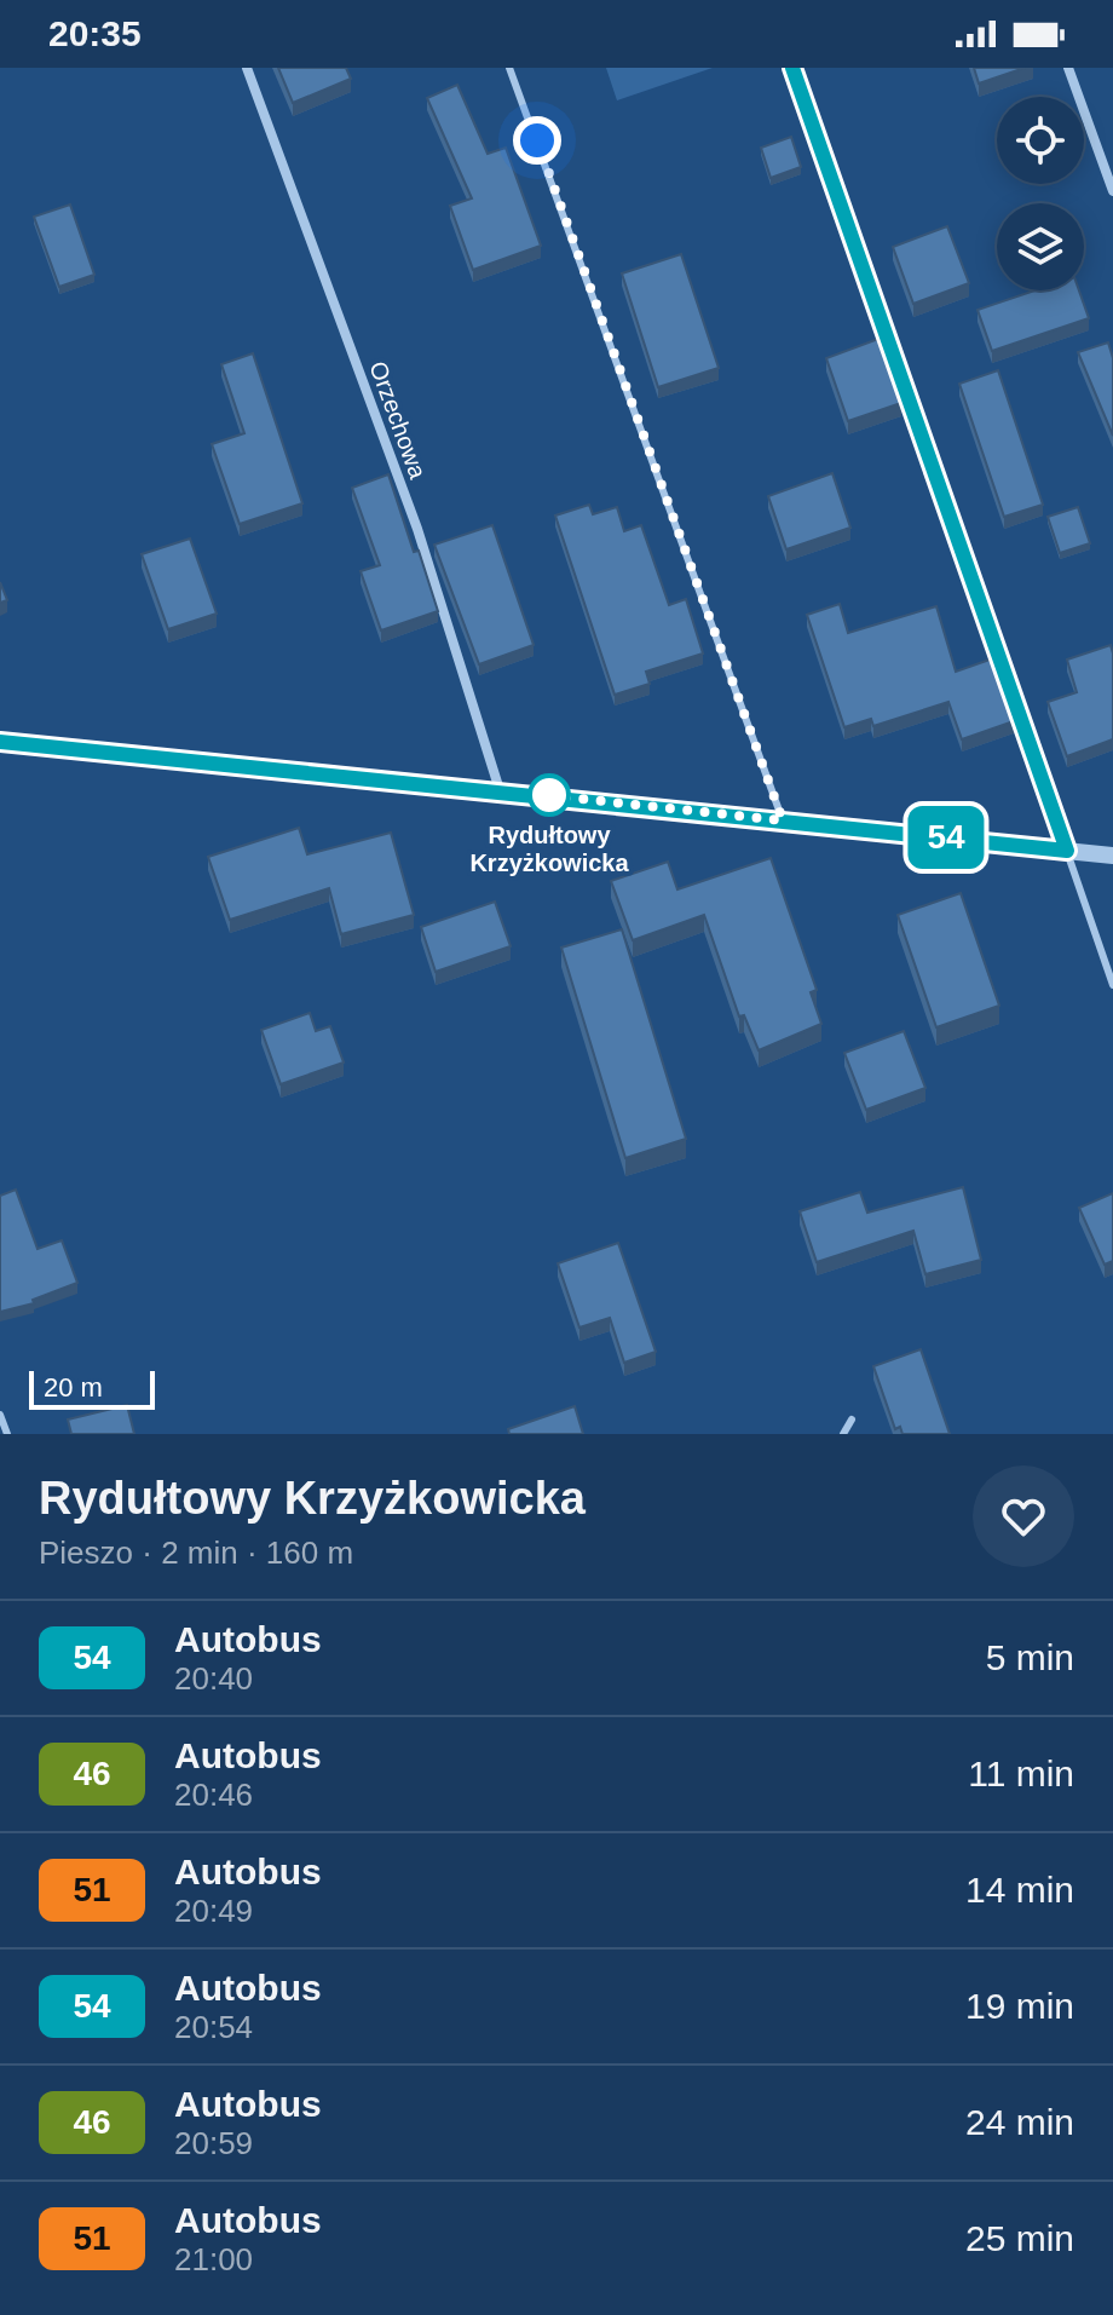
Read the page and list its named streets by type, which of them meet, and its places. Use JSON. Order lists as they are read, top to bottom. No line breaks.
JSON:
{"streets":{"street":["Orzechowa"]},"places":["Rydułtowy Krzyżkowicka"],"lines":["bus line 54"],"scale_bar":"20 m","page":{"status":"20:35","on_map":"54","scale":"20 m","heading":["Rydułtowy Krzyżkowicka","Pieszo · 2 min · 160 m"],"list":[{"mark":"54","name":"Autobus","note":"20:40","value":"5 min"},{"mark":"46","name":"Autobus","note":"20:46","value":"11 min"},{"mark":"51","name":"Autobus","note":"20:49","value":"14 min"},{"mark":"54","name":"Autobus","note":"20:54","value":"19 min"},{"mark":"46","name":"Autobus","note":"20:59","value":"24 min"},{"mark":"51","name":"Autobus","note":"21:00","value":"25 min"}]}}
